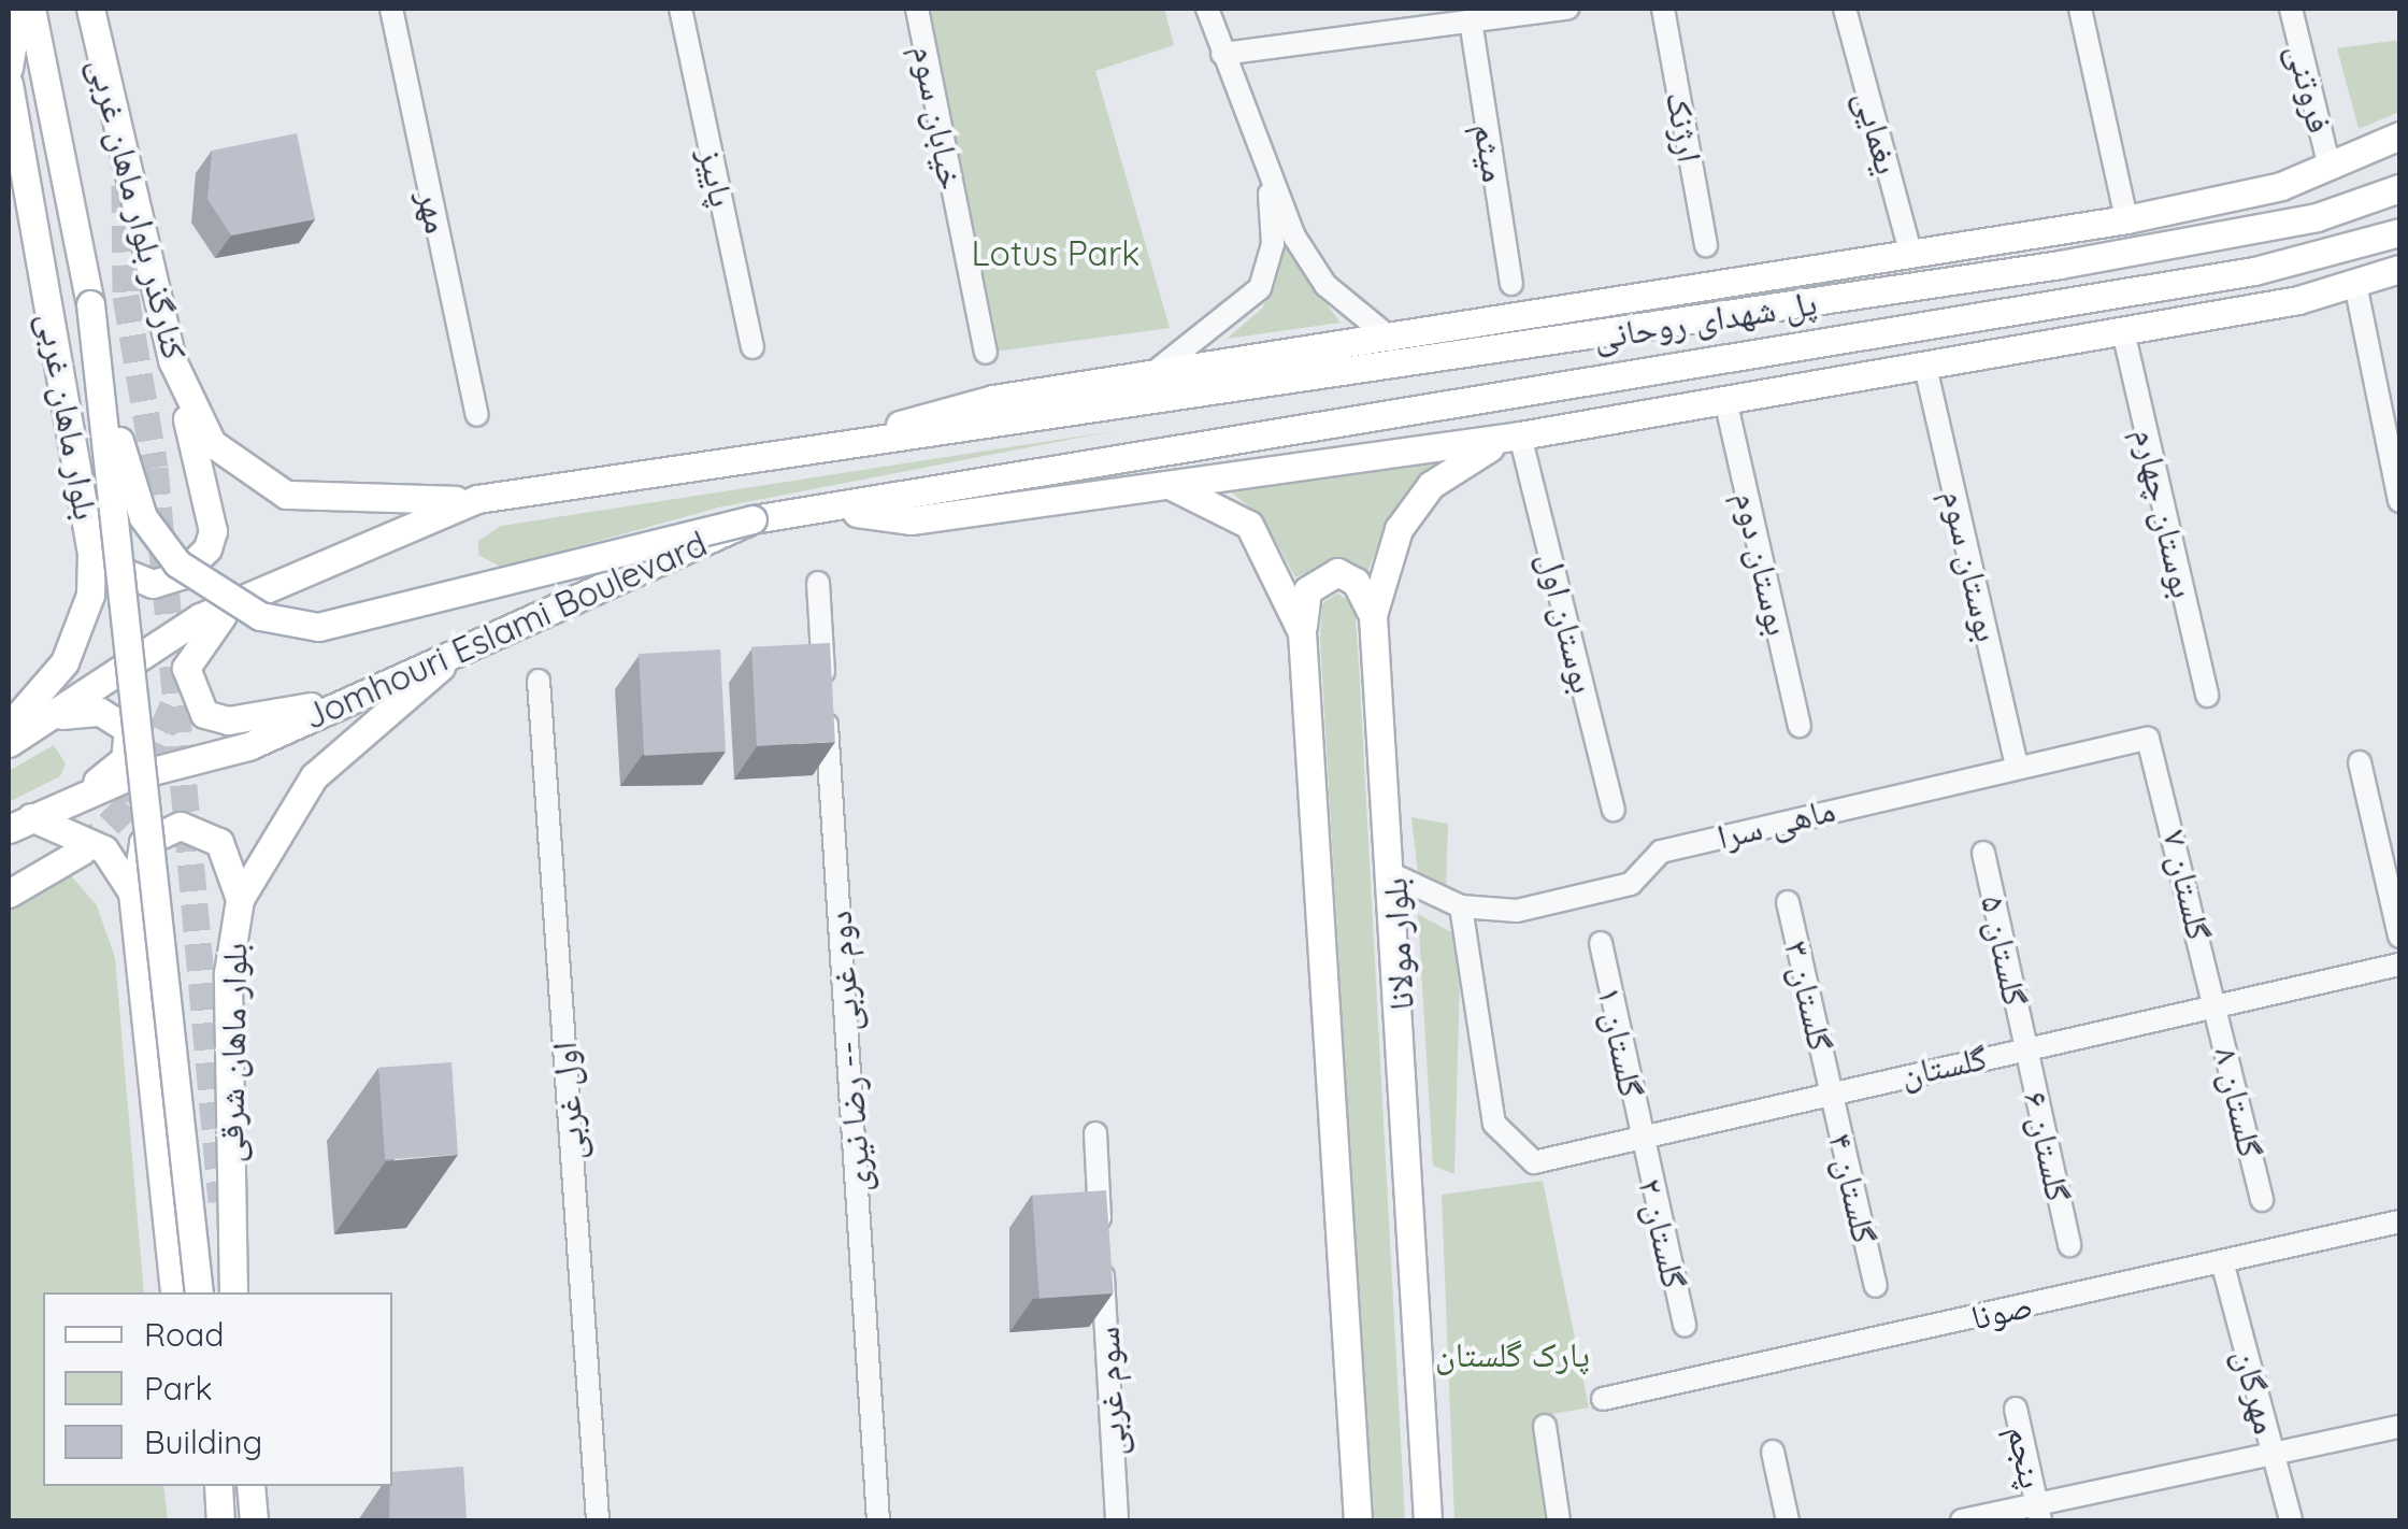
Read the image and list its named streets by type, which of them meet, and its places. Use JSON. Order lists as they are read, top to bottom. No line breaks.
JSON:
{"streets":{"main road":["کنارگذر بلوار ماهان غربی","پل شهدای روحانی","بلوار ماهان غربی","Jomhouri Eslami Boulevard","بلوار مولانا","بلوار ماهان شرقی"],"street":["فروتنی","خیابان سوم","ارژنک","یغمایی","میثم","پاییز","مهر","بوستان چهارم","بوستان دوم","بوستان سوم","بوستان اول","ماهی سرا","گلستان ۷","گلستان ۵","گلستان ۳","گلستان ۱","دوم غربی -- رضا نیری","گلستان","اول غربی","گلستان ۸","گلستان ۶","گلستان ۴","گلستان ۲","صونا","سوم غربی","مهرگان","پنجم"]},"crossings":[["پل شهدای روحانی","Jomhouri Eslami Boulevard"],["بوستان سوم","ماهی سرا"],["بوستان اول","بلوار مولانا"],["Jomhouri Eslami Boulevard","بلوار ماهان شرقی"],["ماهی سرا","گلستان ۷"],["ماهی سرا","بلوار مولانا"],["ماهی سرا","گلستان"],["گلستان ۷","گلستان"],["گلستان ۷","گلستان ۸"],["گلستان ۵","گلستان"],["گلستان ۵","گلستان ۶"],["گلستان ۳","گلستان"],["گلستان ۳","گلستان ۴"],["گلستان ۱","گلستان"],["گلستان ۱","گلستان ۲"],["گلستان","گلستان ۸"],["گلستان","گلستان ۶"],["گلستان","گلستان ۴"],["گلستان","گلستان ۲"],["صونا","مهرگان"]],"parks":["Lotus Park","پارک گلستان"],"legend":["Road","Park","Building"]}
